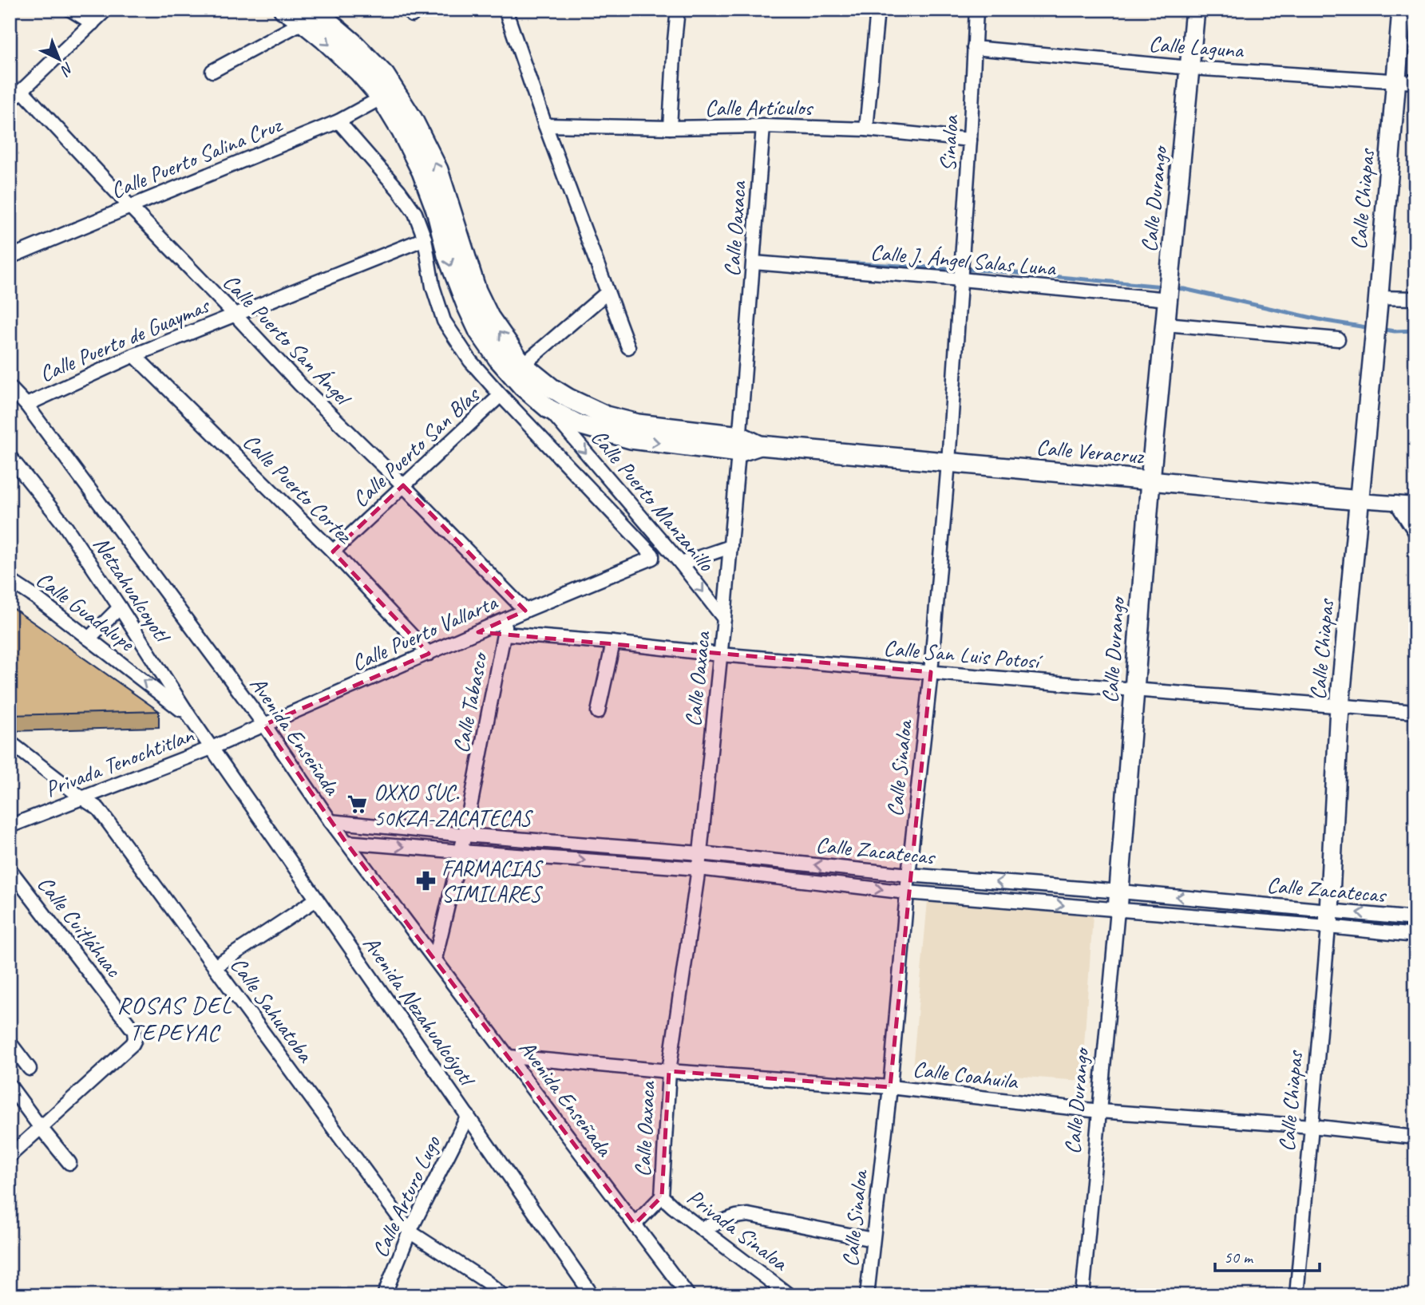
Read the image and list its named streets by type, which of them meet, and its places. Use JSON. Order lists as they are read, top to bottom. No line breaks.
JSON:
{"streets":{"street":["Calle Laguna","Calle Artículos","Sinaloa","Calle Puerto Salina Cruz","Calle Durango","Calle Chiapas","Calle Oaxaca","Calle J. Ángel Salas Luna","Calle Puerto San Ángel","Calle Puerto de Guaymas","Calle Puerto San Blas","Calle Veracruz","Calle Puerto Cortez","Calle Puerto Manzanillo","Netzahualcoyotl","Calle Guadalupe","Calle Puerto Vallarta","Calle San Luis Potosí","Calle Tabasco","Avenida Enseñada","Privada Tenochtitlan","Calle Sinaloa","Calle Zacatecas","Calle Cuitláhuac","Calle Sahuatoba","Avenida Nezahualcóyotl","Calle Coahuila","Calle Arturo Lugo","Privada Sinaloa"]},"crossings":[["Calle Laguna","Sinaloa"],["Calle Laguna","Calle Durango"],["Calle Laguna","Calle Chiapas"],["Calle Artículos","Sinaloa"],["Calle Artículos","Calle Oaxaca"],["Sinaloa","Calle J. Ángel Salas Luna"],["Sinaloa","Calle Sinaloa"],["Calle Puerto Salina Cruz","Calle Puerto San Ángel"],["Calle Durango","Calle J. Ángel Salas Luna"],["Calle Durango","Calle Veracruz"],["Calle Durango","Calle San Luis Potosí"],["Calle Durango","Calle Zacatecas"],["Calle Durango","Calle Coahuila"],["Calle Chiapas","Calle Veracruz"],["Calle Chiapas","Calle San Luis Potosí"],["Calle Chiapas","Calle Zacatecas"],["Calle Chiapas","Calle Coahuila"],["Calle Oaxaca","Calle J. Ángel Salas Luna"],["Calle Oaxaca","Calle Veracruz"],["Calle Oaxaca","Calle Puerto Manzanillo"],["Calle Oaxaca","Calle San Luis Potosí"],["Calle Oaxaca","Avenida Enseñada"],["Calle Oaxaca","Calle Zacatecas"],["Calle Oaxaca","Calle Coahuila"],["Calle Oaxaca","Privada Sinaloa"],["Calle J. Ángel Salas Luna","Calle Sinaloa"],["Calle Puerto San Ángel","Calle Puerto de Guaymas"],["Calle Puerto San Ángel","Calle Puerto San Blas"],["Calle Puerto San Ángel","Calle Puerto Vallarta"],["Calle Puerto de Guaymas","Calle Puerto Cortez"],["Calle Puerto de Guaymas","Avenida Enseñada"],["Calle Puerto San Blas","Calle Puerto Cortez"],["Calle Puerto San Blas","Calle Puerto Vallarta"],["Calle Veracruz","Calle Sinaloa"],["Calle Puerto Cortez","Calle Puerto Vallarta"],["Netzahualcoyotl","Calle Guadalupe"],["Netzahualcoyotl","Calle Puerto Vallarta"],["Netzahualcoyotl","Privada Tenochtitlan"],["Netzahualcoyotl","Avenida Nezahualcóyotl"],["Calle Puerto Vallarta","Calle Tabasco"],["Calle Puerto Vallarta","Avenida Enseñada"],["Calle Puerto Vallarta","Privada Tenochtitlan"],["Calle Puerto Vallarta","Avenida Nezahualcóyotl"],["Calle San Luis Potosí","Calle Tabasco"],["Calle San Luis Potosí","Calle Sinaloa"],["Calle Tabasco","Avenida Enseñada"],["Calle Tabasco","Calle Zacatecas"],["Avenida Enseñada","Calle Zacatecas"],["Avenida Enseñada","Calle Coahuila"],["Privada Tenochtitlan","Calle Sahuatoba"],["Privada Tenochtitlan","Avenida Nezahualcóyotl"],["Calle Sinaloa","Calle Zacatecas"],["Calle Sinaloa","Calle Coahuila"],["Calle Sahuatoba","Calle Arturo Lugo"],["Avenida Nezahualcóyotl","Calle Arturo Lugo"]],"one_way":["Calle Puerto Manzanillo","Calle Guadalupe"],"districts":["ROSAS DEL TEPEYAC"],"places":{"supermarket":["OXXO SUC. 50KZA-ZACATECAS"],"pharmacy":["FARMACIAS SIMILARES"]},"scale_bar":"50 m","north":"bottom right"}
